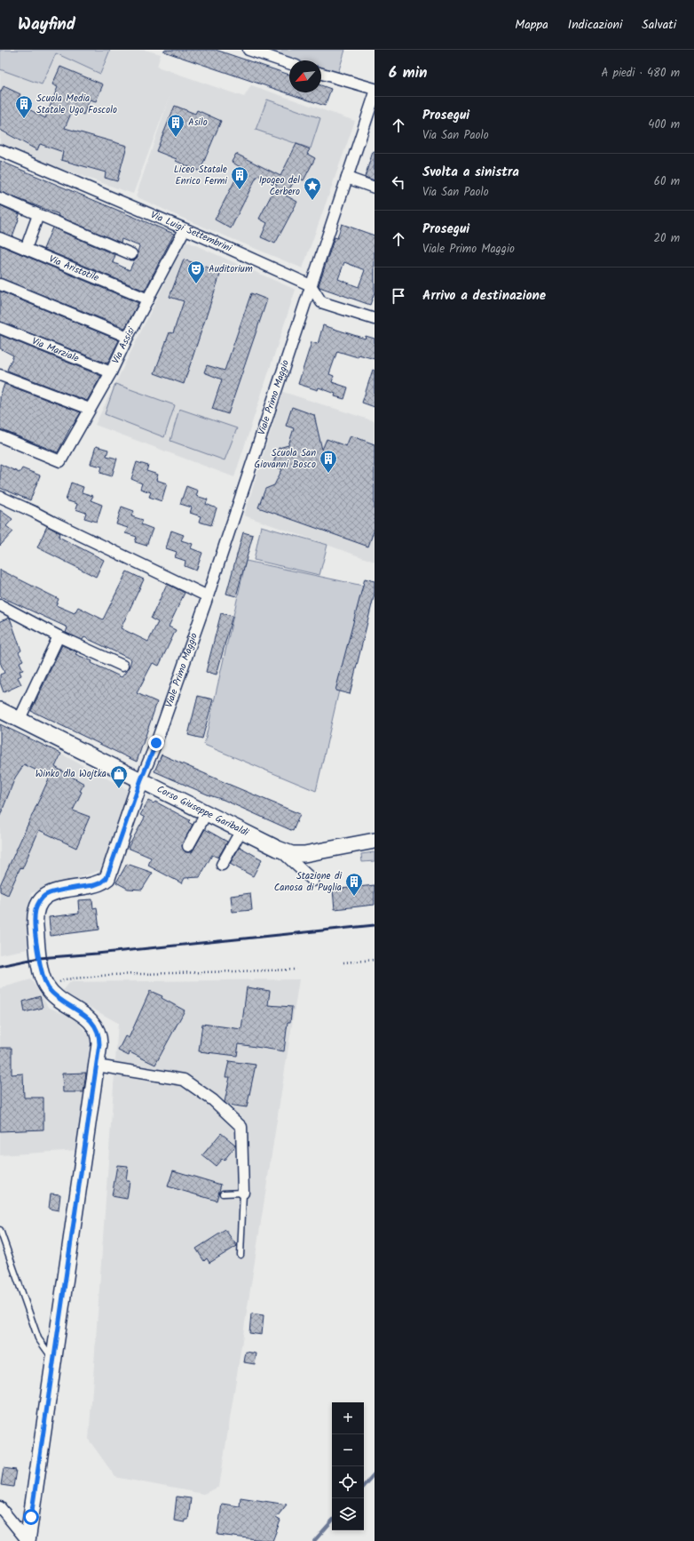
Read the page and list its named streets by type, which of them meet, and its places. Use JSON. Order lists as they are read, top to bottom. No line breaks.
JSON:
{"streets":{"street":["Via Luigi Settembrini","Via Aristotile","Via Assisi","Via Marziale","Viale Primo Maggio","Corso Giuseppe Garibaldi"]},"crossings":[["Via Luigi Settembrini","Via Assisi"],["Via Luigi Settembrini","Viale Primo Maggio"],["Via Aristotile","Via Assisi"],["Via Assisi","Via Marziale"],["Viale Primo Maggio","Corso Giuseppe Garibaldi"]],"places":{"building":["Scuola Media Statale Ugo Foscolo","Asilo","Liceo Statale Enrico Fermi","Scuola San Giovanni Bosco","Stazione di Canosa di Puglia"],"place":["Ipogeo del Cerbero"],"theatre":["Auditorium"],"shop":["Winko dla Wojtka"]},"north":"bottom left","page":{"header":"Wayfind","nav":["Mappa","Indicazioni","Salvati"],"heading":["6 min","A piedi · 480 m"],"list":[["Prosegui","Via San Paolo","400 m"],["Svolta a sinistra","Via San Paolo","60 m"],["Prosegui","Viale Primo Maggio","20 m"],"Arrivo a destinazione"],"map_buttons":["+","−"]}}
